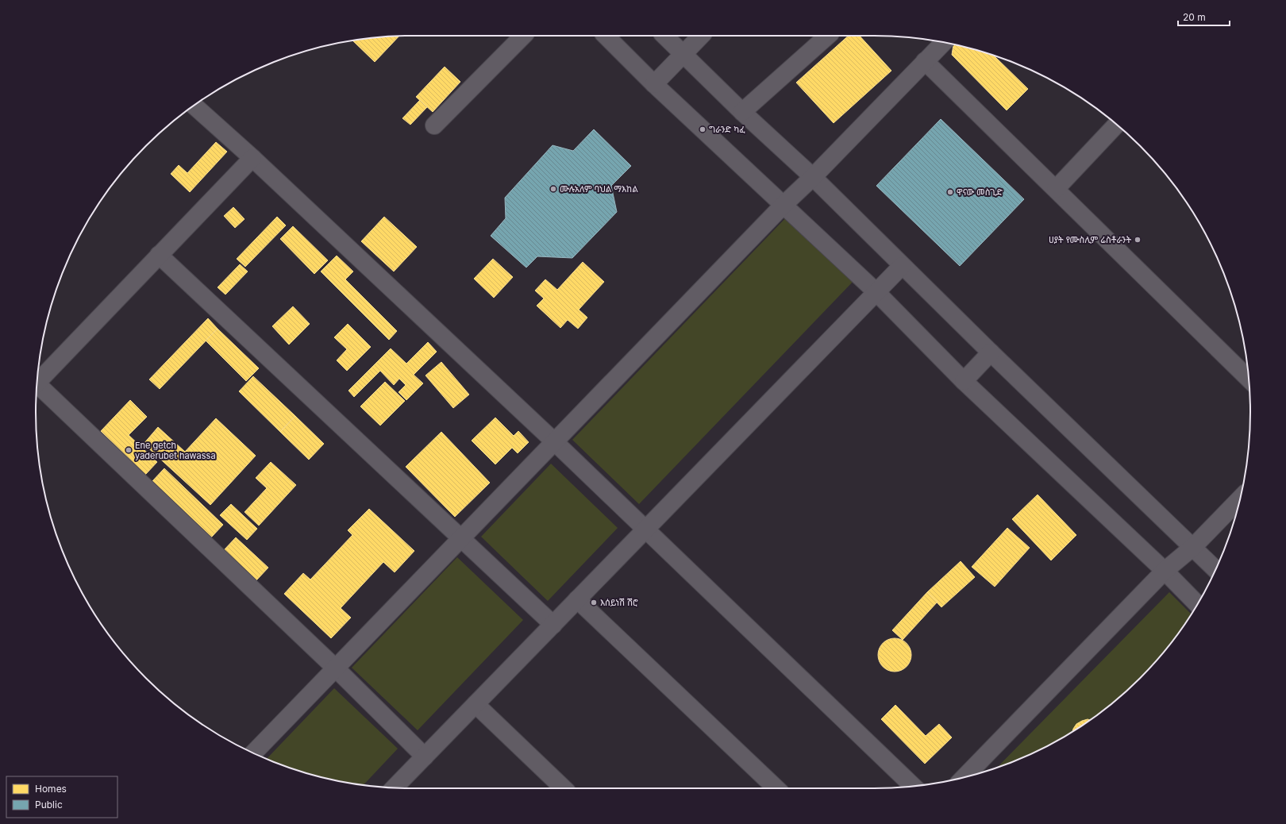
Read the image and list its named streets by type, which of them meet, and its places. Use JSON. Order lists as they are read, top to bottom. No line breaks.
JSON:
{"places":["ግራንድ ካፈ","ሙሉአለም ባህል ማእከል","ዋናው መስጊድ","ሀያት የሙስሊም ሬስቶራንት","Ene getch yaderubet hawassa","እሰይነሽ ሽሮ"],"legend":["Homes","Public"],"scale_bar":"20 m"}
